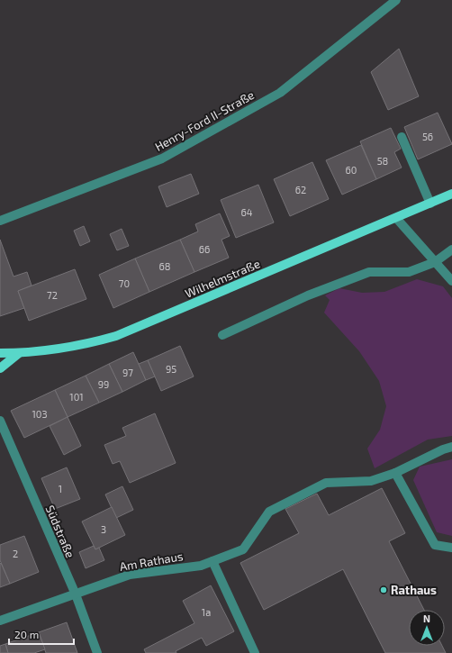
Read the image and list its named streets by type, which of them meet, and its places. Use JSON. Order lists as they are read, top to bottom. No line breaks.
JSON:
{"streets":{"main road":["Wilhelmstraße"],"street":["Henry-Ford II-Straße","Südstraße","Am Rathaus"]},"crossings":[["Südstraße","Am Rathaus"]],"places":["Rathaus"],"house_numbers":["56","58","60","62","64","66","68","70","72","95","97","99","101","103","1","3","2","1a"],"scale_bar":"20 m","north":"top"}
